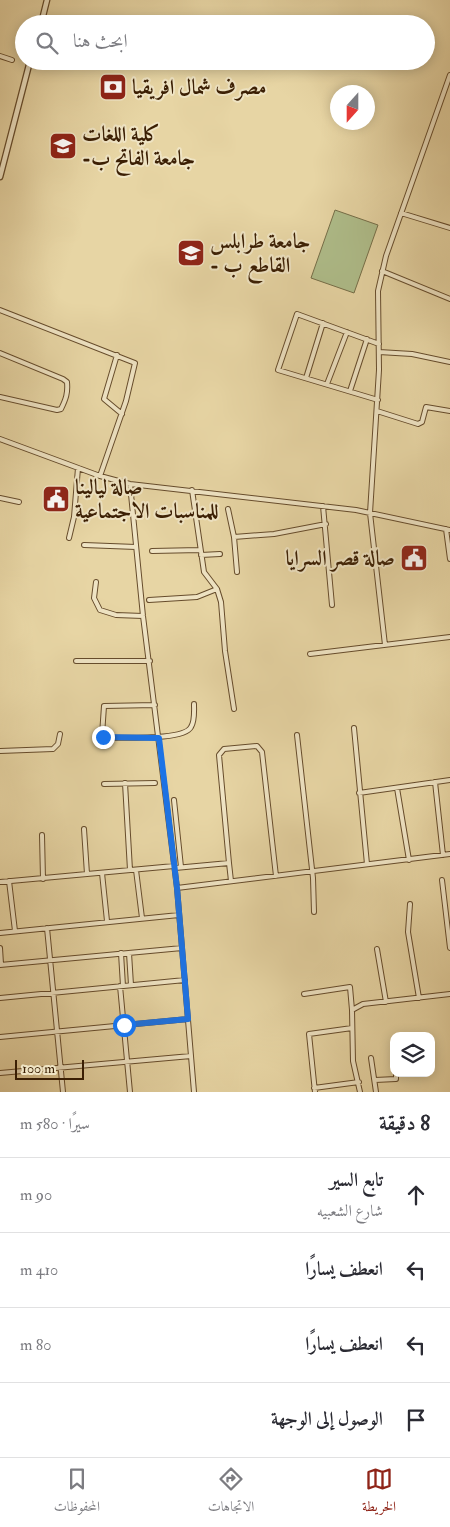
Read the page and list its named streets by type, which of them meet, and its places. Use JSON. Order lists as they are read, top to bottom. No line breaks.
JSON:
{"places":{"bank":["مصرف شمال افريقيا"],"school or university":["كلية اللغات -جامعة الفاتح ب","جامعة طرابلس - القاطع ب"],"public building":["صالة ليالينا للمناسبات الاجتماعية","صالة قصر السرايا"]},"scale_bar":"100 m","north":"bottom","page":{"search":"ابحث هنا","scale":"100 m","heading":["8 دقيقة","سيرًا · 580 m"],"list":[["تابع السير","شارع الشعبيه","90 m"],["انعطف يسارًا","410 m"],["انعطف يسارًا","80 m"],"الوصول إلى الوجهة"],"nav":["الخريطة","الاتجاهات","المحفوظات"]}}
